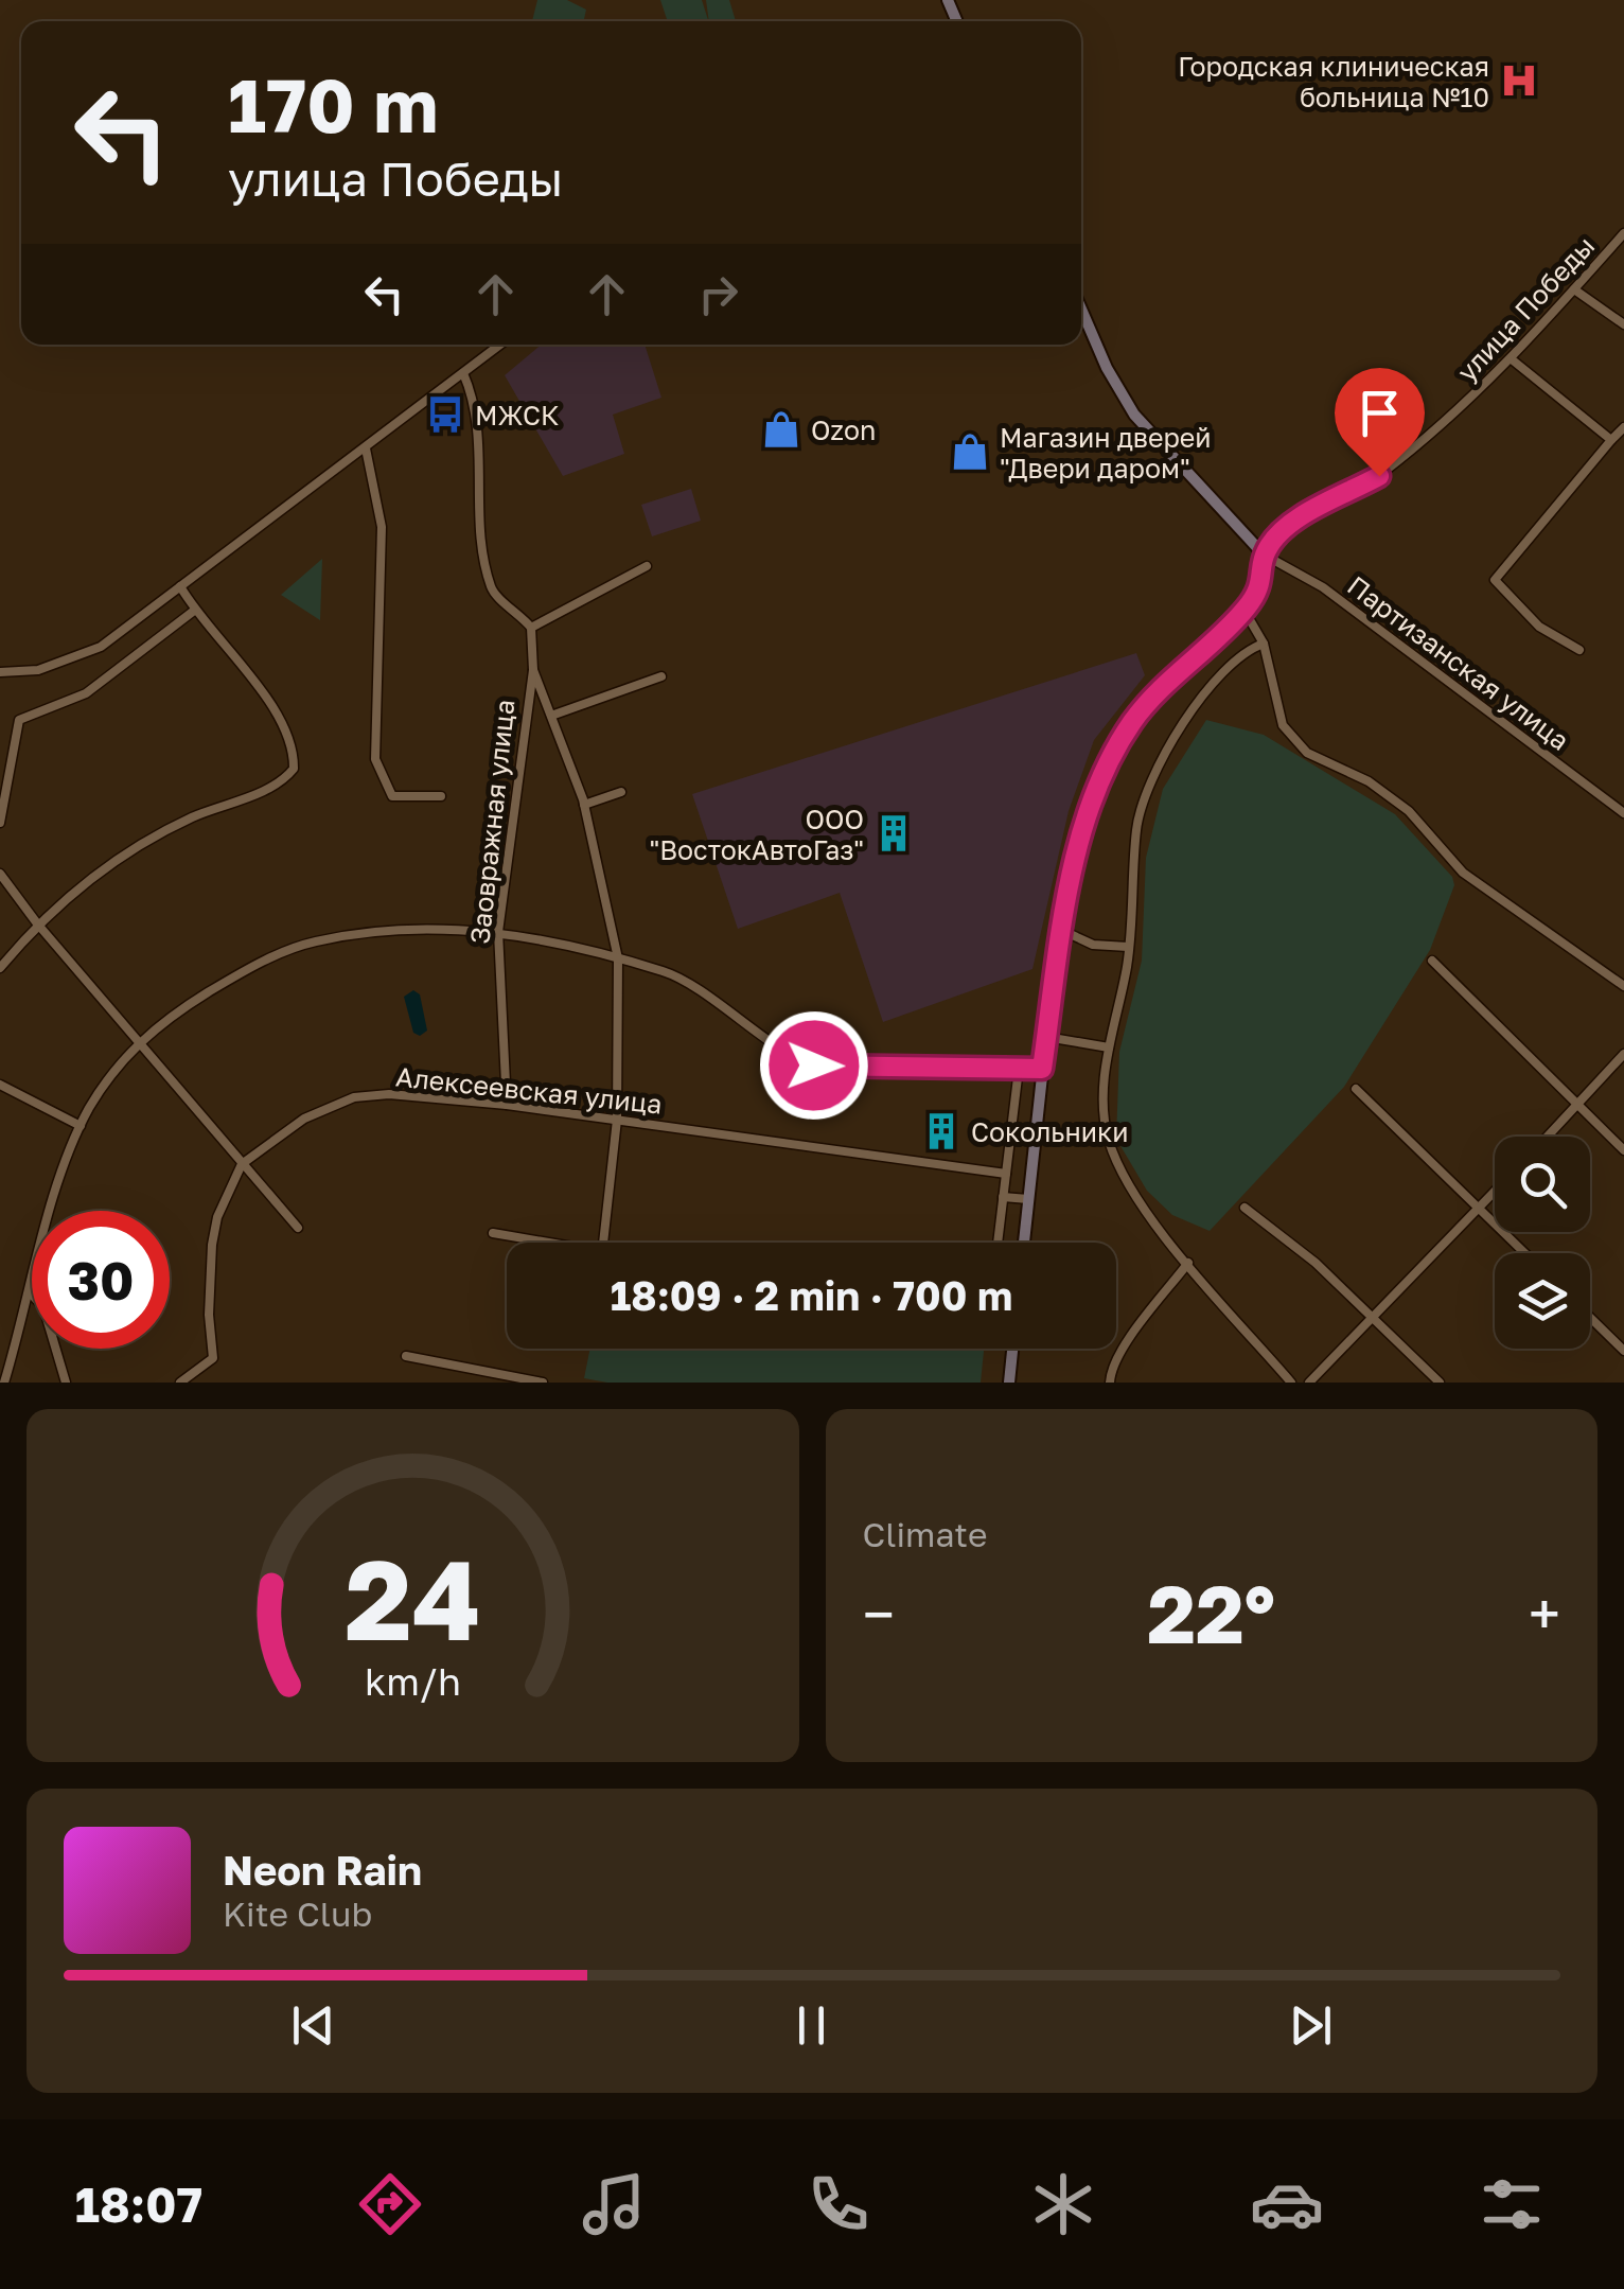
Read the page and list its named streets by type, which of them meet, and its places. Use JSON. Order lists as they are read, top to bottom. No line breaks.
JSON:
{"streets":{"street":["улица Победы","Партизанская улица","Заовражная улица","Алексеевская улица"]},"crossings":[["улица Победы","Партизанская улица"],["Заовражная улица","Алексеевская улица"]],"places":{"hospital":["Городская клиническая больница №10"],"bus stop":["МЖСК"],"shop":["Ozon","Магазин дверей \"Двери даром\""],"building":["ООО \"ВостокАвтоГаз\"","Сокольники"]},"page":{"turn":["170 m","улица Победы"],"limit":"30","trip":"18:09 · 2 min · 700 m","tile":"Climate","heat":["−","22°","+"],"song":["Neon Rain","Kite Club"],"tabs":"18:07","gauge":["24","km/h"]}}
